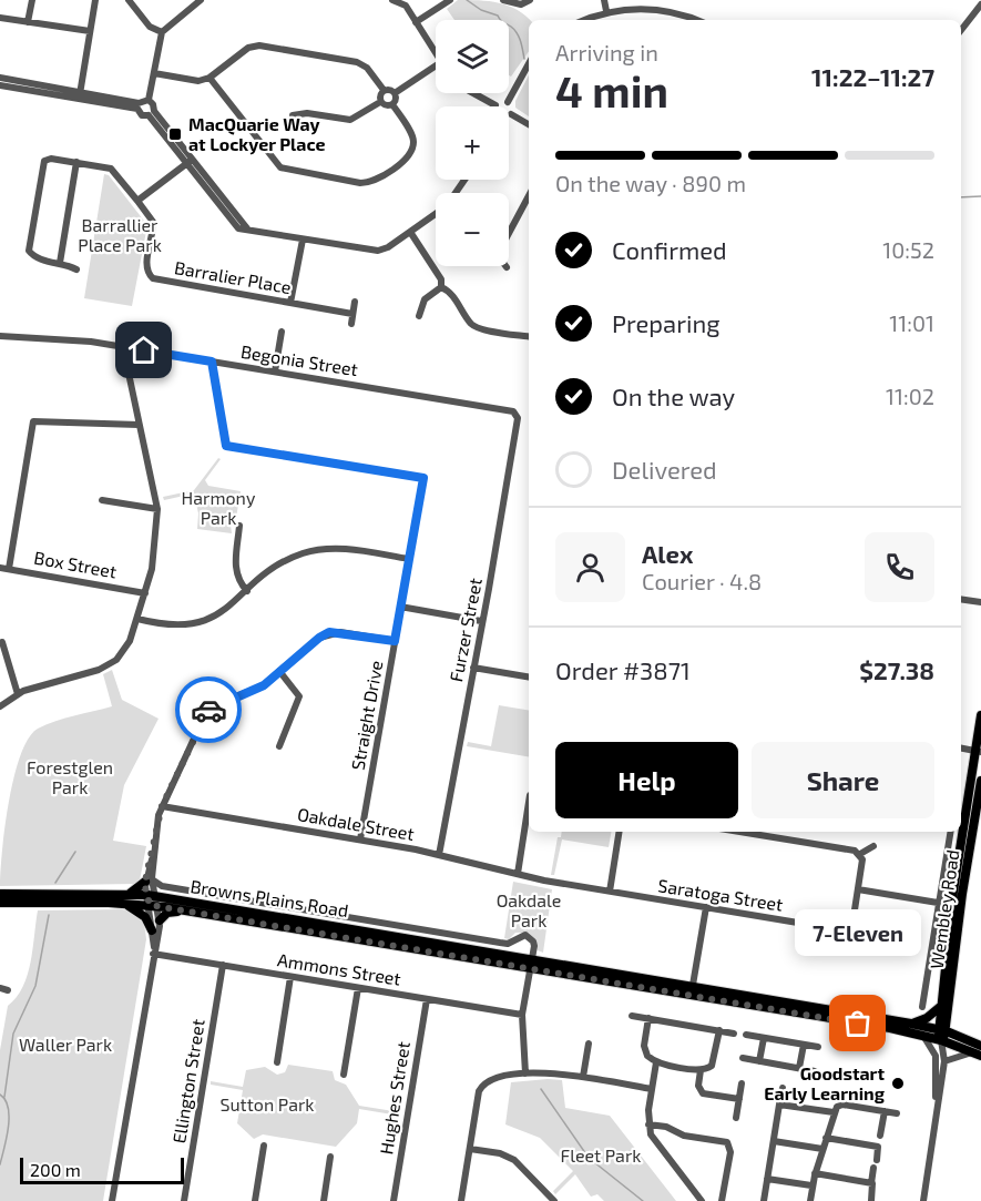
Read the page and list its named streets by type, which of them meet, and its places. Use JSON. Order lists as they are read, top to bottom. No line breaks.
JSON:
{"streets":{"main road":["Browns Plains Road","Wembley Road"],"street":["Barralier Place","Begonia Street","Box Street","Furzer Street","Straight Drive","Oakdale Street","Saratoga Street","Ammons Street","Ellington Street","Hughes Street"]},"crossings":[["Begonia Street","Furzer Street"],["Begonia Street","Straight Drive"],["Furzer Street","Oakdale Street"],["Straight Drive","Oakdale Street"],["Oakdale Street","Saratoga Street"],["Browns Plains Road","Wembley Road"],["Ammons Street","Ellington Street"],["Ammons Street","Hughes Street"]],"parks":["Barrallier Place Park","Harmony Park","Forestglen Park","Oakdale Park","Waller Park","Sutton Park","Fleet Park"],"places":{"transit":["MacQuarie Way at Lockyer Place"],"other":["7-Eleven","Goodstart Early Learning"]},"scale_bar":"200 m","page":{"map_buttons":["+","−"],"heading":["4 min","Arriving in","11:22–11:27"],"panel":["Alex","Courier · 4.8","Order #3871","$27.38"],"bar":"On the way · 890 m","list":[["Confirmed","10:52"],["Preparing","11:01"],["On the way","11:02"],"Delivered"],"buttons":["Help","Share"],"bubble":"7-Eleven","scale":"200 m"}}
